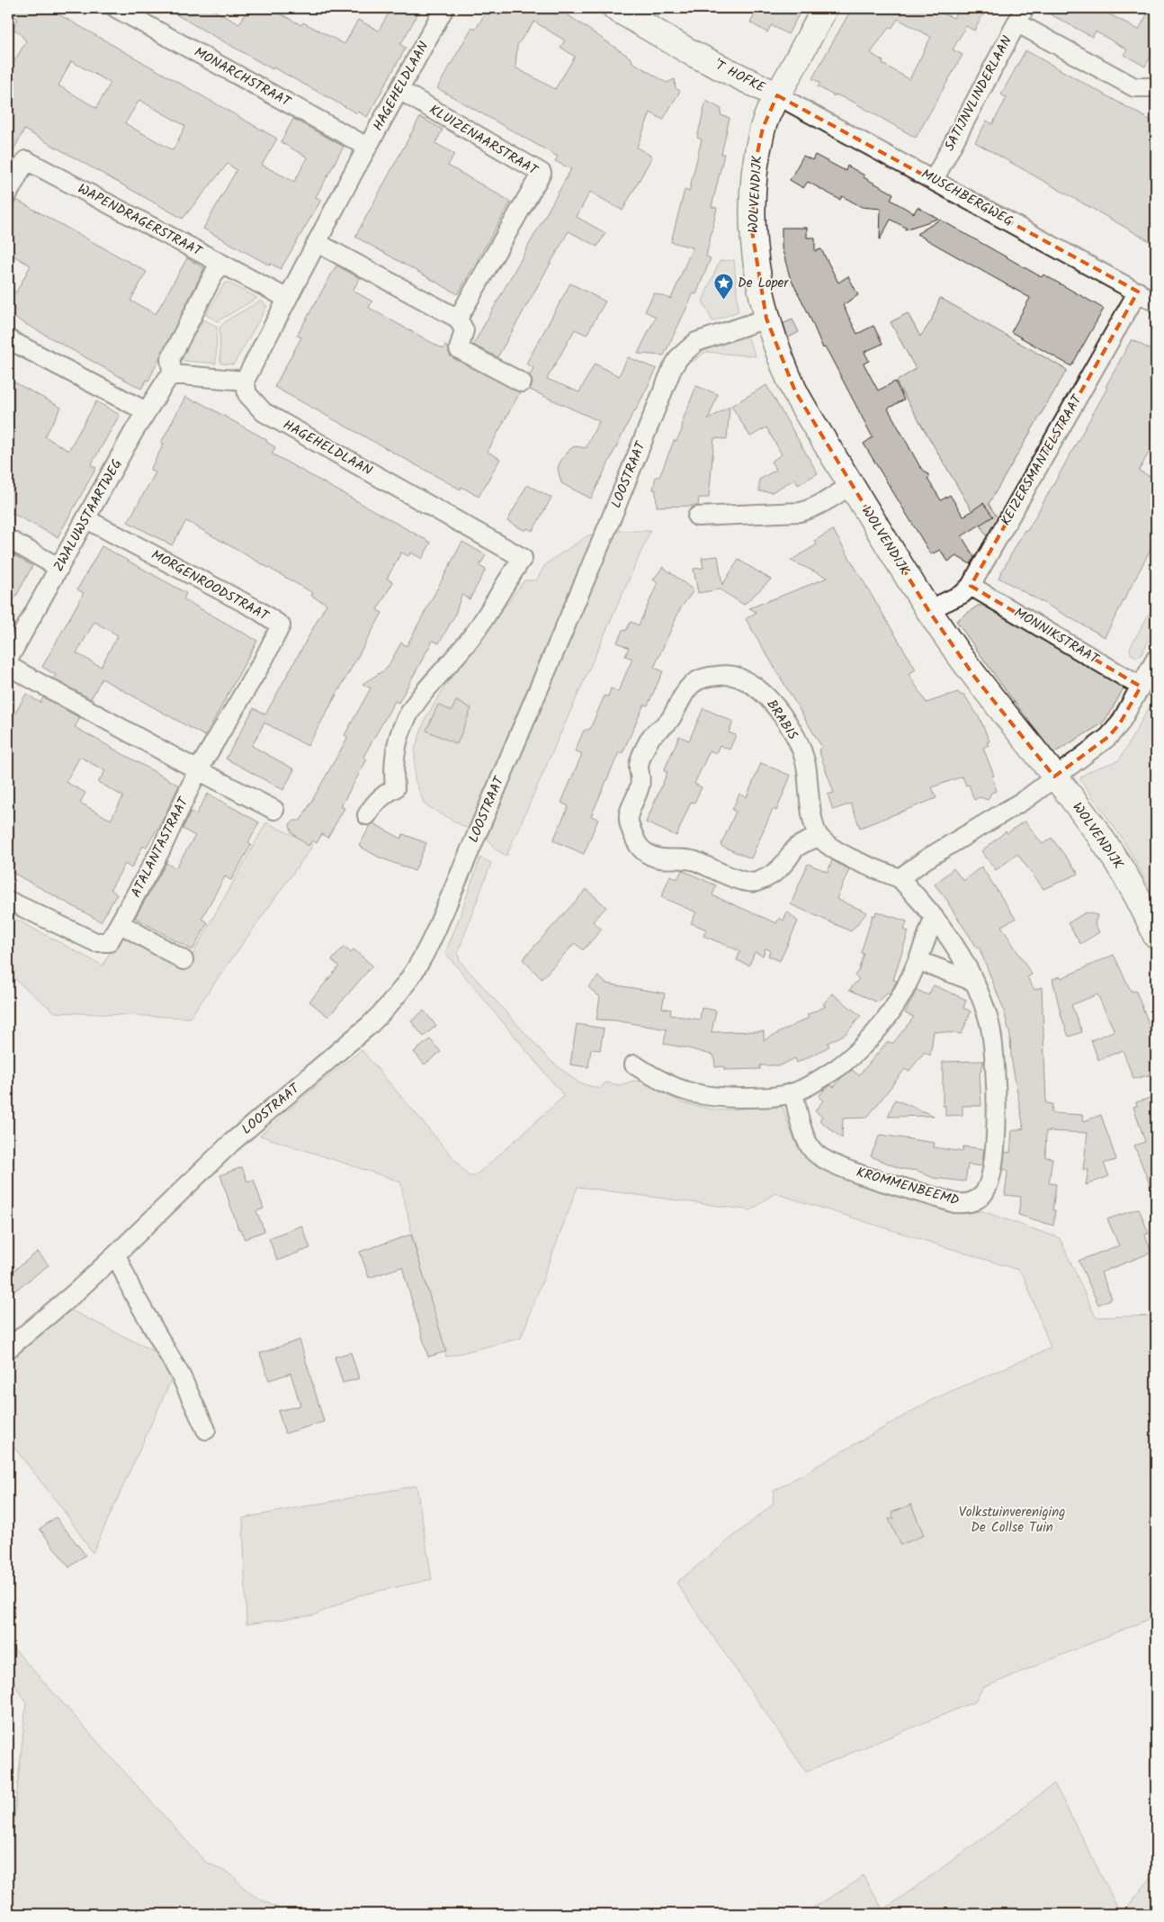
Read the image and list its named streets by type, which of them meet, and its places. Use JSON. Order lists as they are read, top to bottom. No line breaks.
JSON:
{"streets":{"street":["'T HOFKE","MONARCHSTRAAT","HAGEHELDLAAN","SATIJNVLINDERLAAN","KLUIZENAARSTRAAT","WOLVENDIJK","MUSCHBERGWEG","WAPENDRAGERSTRAAT","KEIZERSMANTELSTRAAT","LOOSTRAAT","ZWALUWSTAARTWEG","MORGENROODSTRAAT","MONNIKSTRAAT","BRABIS","ATALANTASTRAAT","KROMMENBEEMD"]},"crossings":[["'T HOFKE","WOLVENDIJK"],["'T HOFKE","MUSCHBERGWEG"],["MONARCHSTRAAT","HAGEHELDLAAN"],["HAGEHELDLAAN","KLUIZENAARSTRAAT"],["HAGEHELDLAAN","WAPENDRAGERSTRAAT"],["SATIJNVLINDERLAAN","MUSCHBERGWEG"],["WOLVENDIJK","MUSCHBERGWEG"],["WOLVENDIJK","KEIZERSMANTELSTRAAT"],["WOLVENDIJK","LOOSTRAAT"],["MUSCHBERGWEG","KEIZERSMANTELSTRAAT"],["KEIZERSMANTELSTRAAT","MONNIKSTRAAT"],["ZWALUWSTAARTWEG","MORGENROODSTRAAT"],["MORGENROODSTRAAT","ATALANTASTRAAT"]],"parks":["Volkstuinvereniging De Collse Tuin"],"places":{"place":["De Loper"]}}
